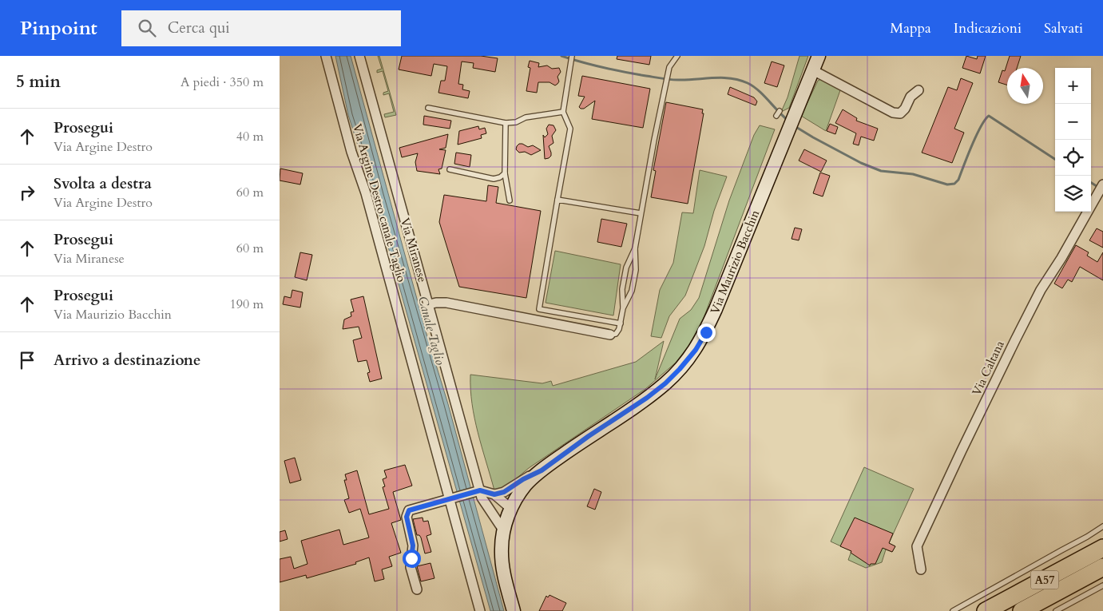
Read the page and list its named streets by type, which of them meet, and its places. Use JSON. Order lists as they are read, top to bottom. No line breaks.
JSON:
{"streets":{"highway":["A57"],"main road":["Via Maurizio Bacchin"],"street":["Via Argine Destro canale Taglio","Via Miranese","Via Caltana"]},"crossings":[["Via Miranese","Via Maurizio Bacchin"]],"water":["Canale Taglio"],"north":"top","page":{"header":"Pinpoint","search":"Cerca qui","nav":["Mappa","Indicazioni","Salvati"],"heading":["5 min","A piedi · 350 m"],"map_buttons":["+","−"],"list":[["Prosegui","Via Argine Destro","40 m"],["Svolta a destra","Via Argine Destro","60 m"],["Prosegui","Via Miranese","60 m"],["Prosegui","Via Maurizio Bacchin","190 m"],"Arrivo a destinazione"]}}
